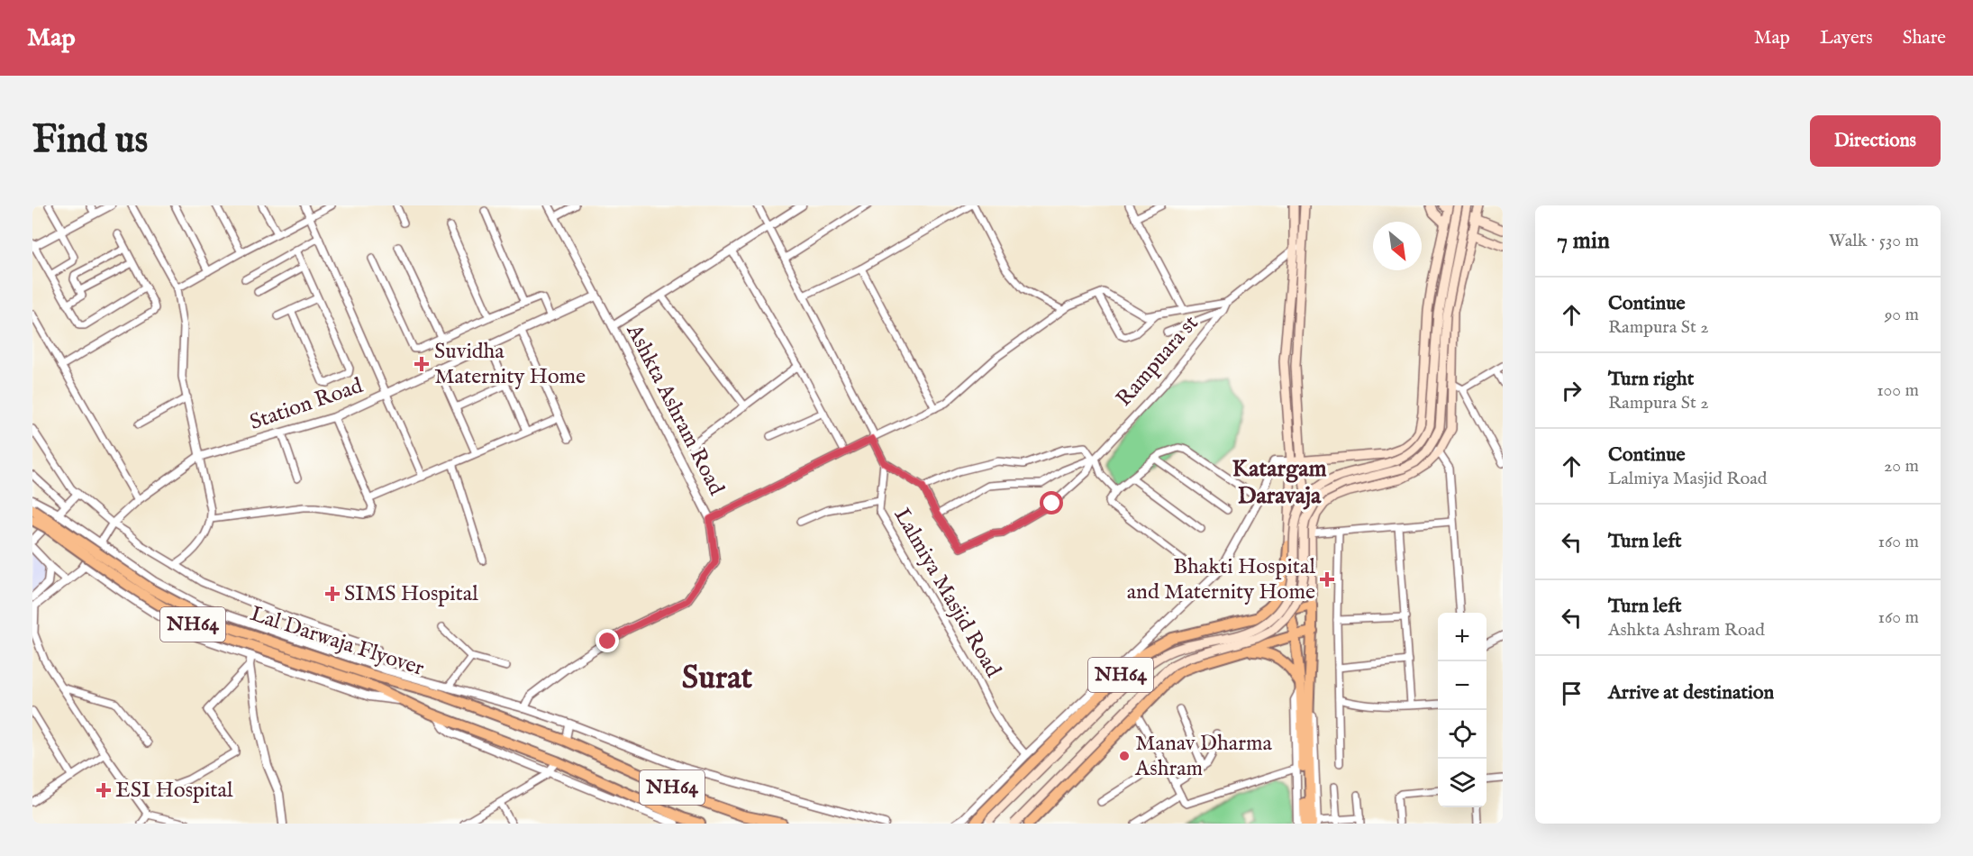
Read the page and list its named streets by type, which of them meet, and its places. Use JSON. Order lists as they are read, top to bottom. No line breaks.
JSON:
{"streets":{"highway":["NH64","Lal Darwaja Flyover"],"street":["Rampuara st","Station Road","Ashkta Ashram Road","Lalmiya Masjid Road"]},"crossings":[["Station Road","Ashkta Ashram Road"],["NH64","Lal Darwaja Flyover"]],"districts":["Katargam Daravaja","Surat"],"places":{"health":["Suvidha Maternity Home","Bhakti Hospital and Maternity Home","SIMS Hospital","ESI Hospital"],"other":["Manav Dharma Ashram"]},"north":"bottom right","page":{"header":"Map","nav":["Map","Layers","Share"],"buttons":"Directions","title":"Find us","heading":["7 min","Walk · 530 m"],"list":[["Continue","Rampura St 2","90 m"],["Turn right","Rampura St 2","100 m"],["Continue","Lalmiya Masjid Road","20 m"],["Turn left","160 m"],["Turn left","Ashkta Ashram Road","160 m"],"Arrive at destination"],"map_buttons":["+","−"]}}
